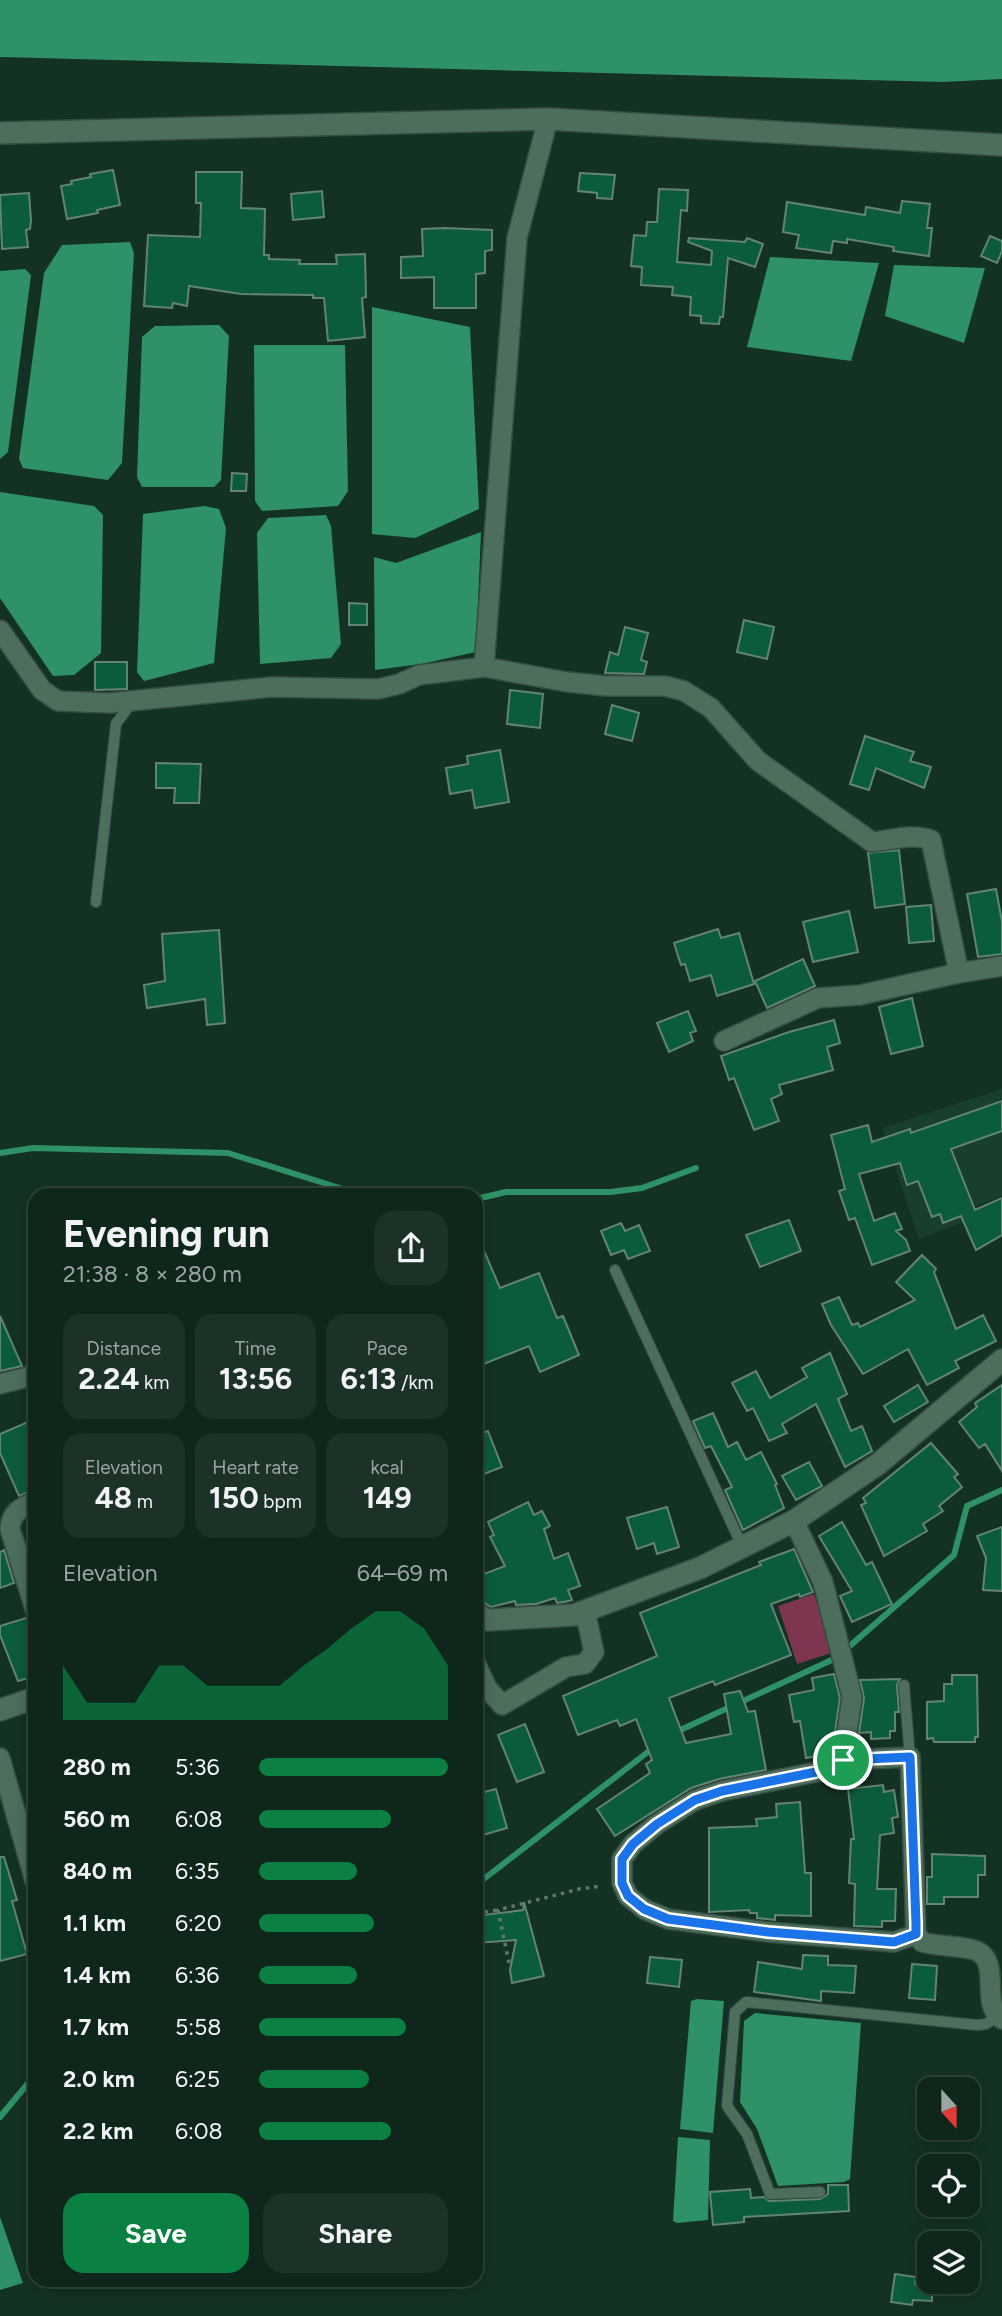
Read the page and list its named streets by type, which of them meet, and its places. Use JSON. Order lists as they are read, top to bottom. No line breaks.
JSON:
{"north":"bottom","page":{"heading":["Evening run","21:38 · 8 × 280 m"],"stats":[["Distance","2.24 km"],["Time","13:56"],["Pace","6:13 /km"],["Elevation","48 m"],["Heart rate","150 bpm"],["kcal","149"]],"chart":["Elevation","64–69 m"],"list":[{"name":"280 m","note":"5:36"},{"name":"560 m","note":"6:08"},{"name":"840 m","note":"6:35"},{"name":"1.1 km","note":"6:20"},{"name":"1.4 km","note":"6:36"},{"name":"1.7 km","note":"5:58"},{"name":"2.0 km","note":"6:25"},{"name":"2.2 km","note":"6:08"}],"buttons":["Save","Share"]}}
